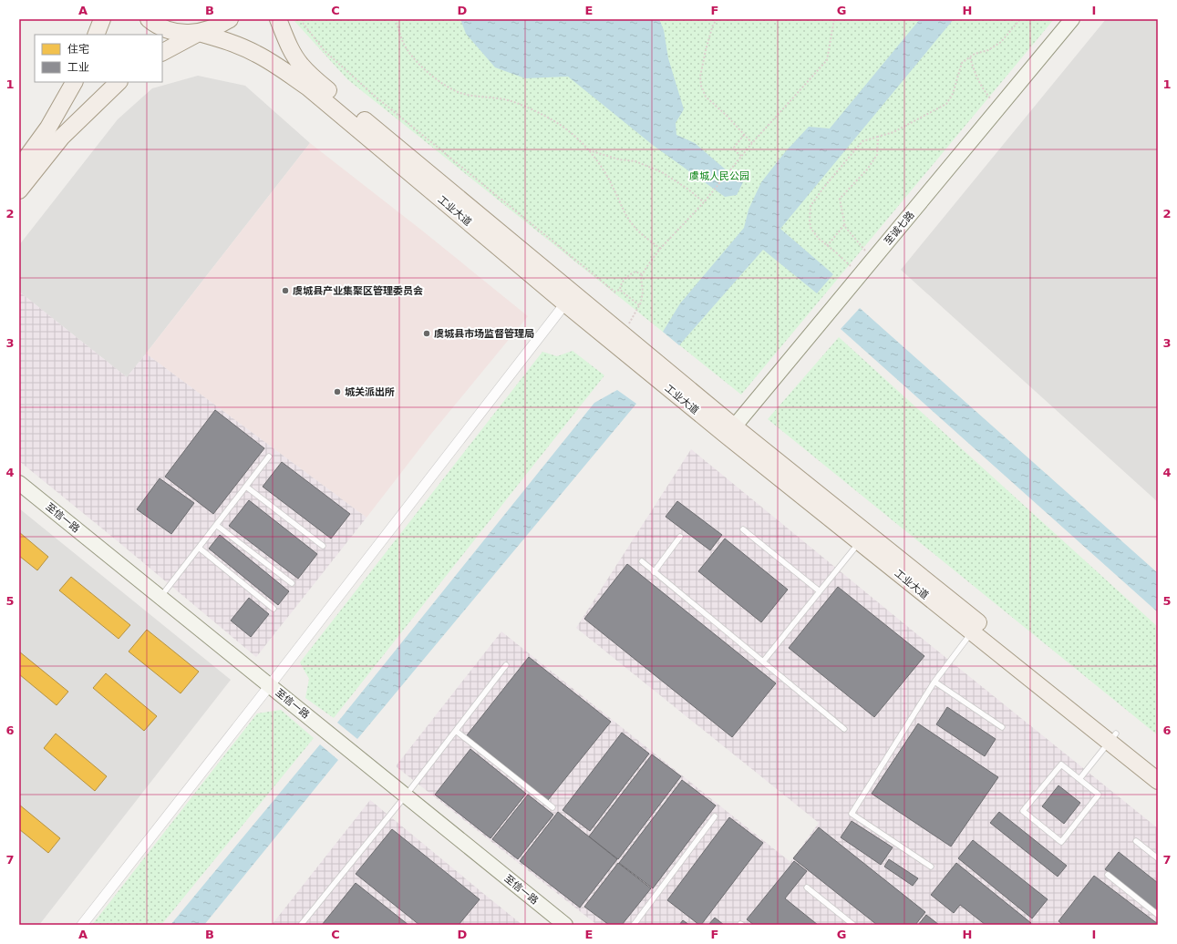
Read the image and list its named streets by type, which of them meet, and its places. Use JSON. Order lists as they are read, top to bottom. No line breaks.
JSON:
{"streets":{"main road":["工业大道"],"street":["至诚七路","至信一路"]},"crossings":[["工业大道","至诚七路"]],"parks":["虞城人民公园"],"places":["虞城县产业集聚区管理委员会","虞城县市场监督管理局","城关派出所"],"legend":["住宅","工业"],"grid":{"columns":["A","B","C","D","E","F","G","H","I"],"rows":["1","2","3","4","5","6","7"]}}
